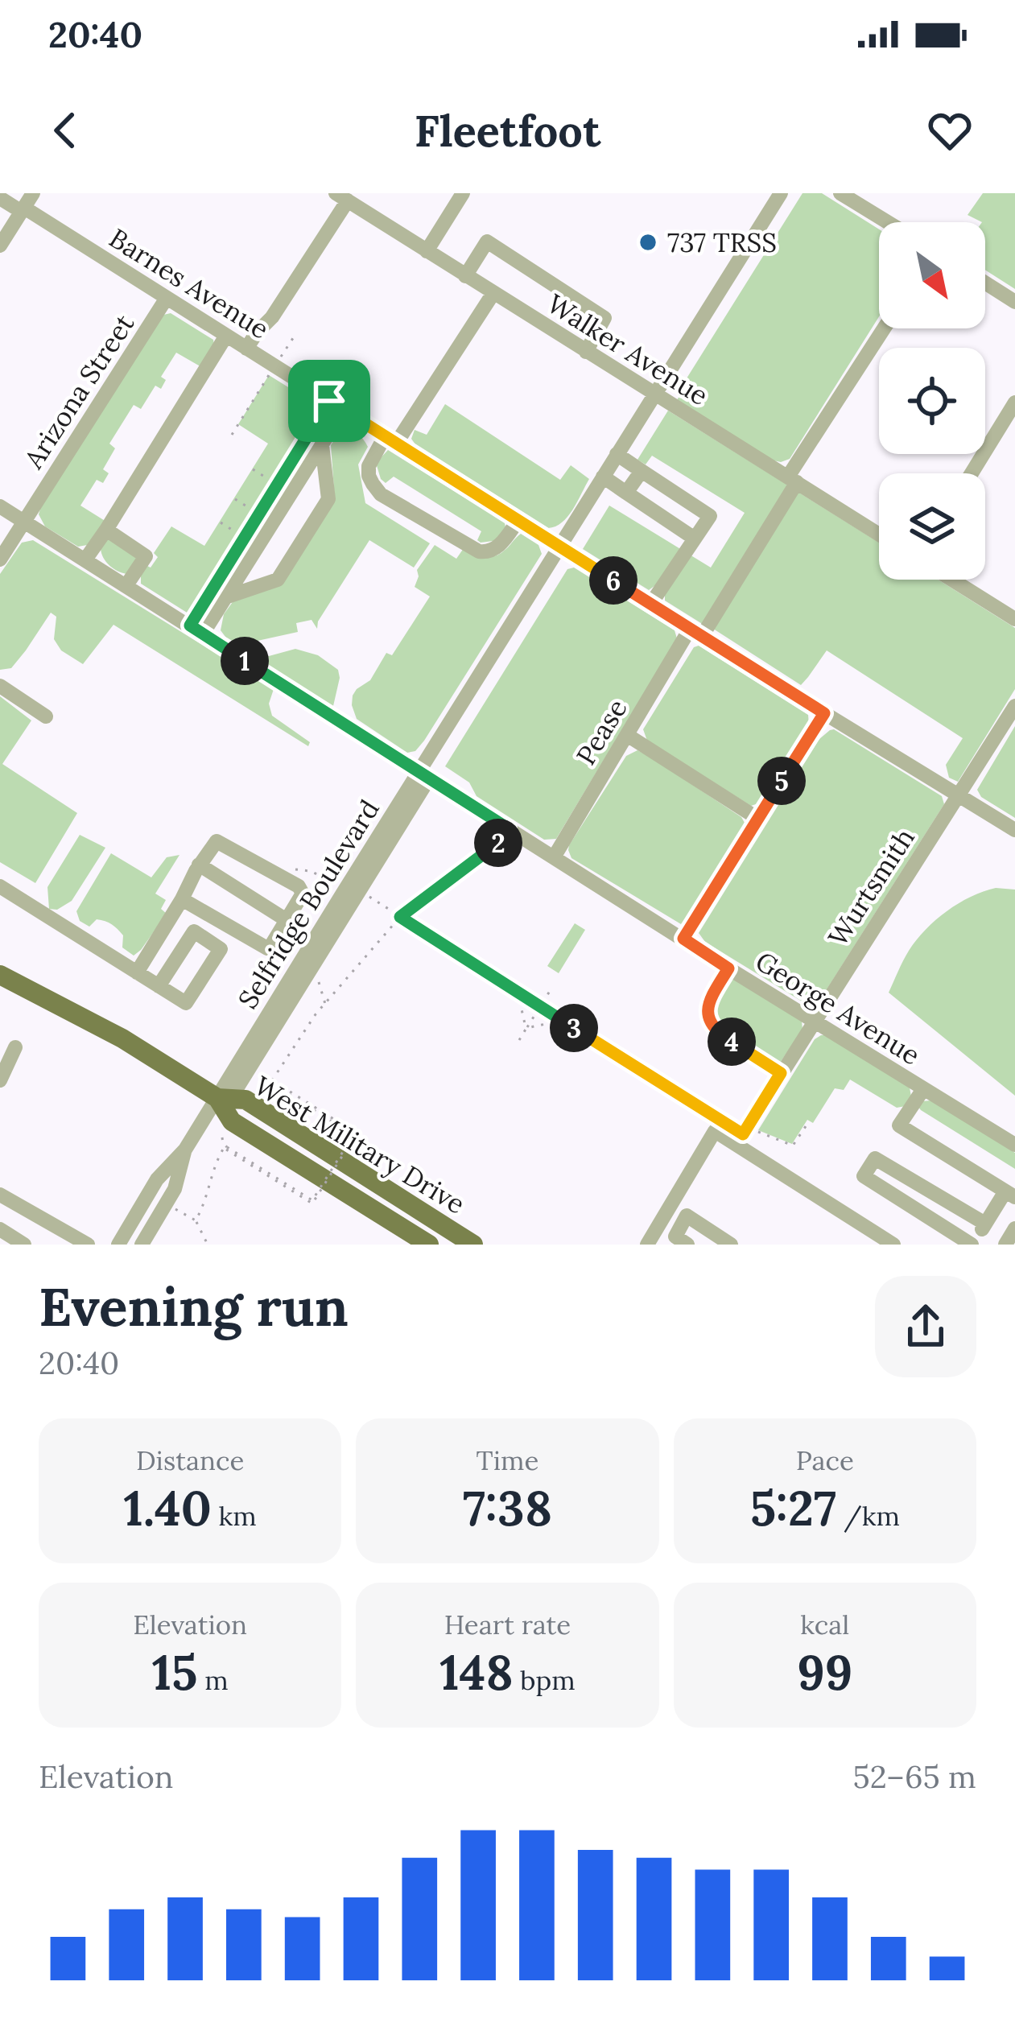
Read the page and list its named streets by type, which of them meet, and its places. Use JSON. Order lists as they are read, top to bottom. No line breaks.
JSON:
{"streets":{"main road":["West Military Drive"],"street":["Barnes Avenue","Walker Avenue","Arizona Street","Pease","Wurtsmith","George Avenue"]},"crossings":[["Barnes Avenue","Arizona Street"],["Barnes Avenue","Pease"],["Barnes Avenue","Wurtsmith"],["Walker Avenue","Pease"],["Arizona Street","George Avenue"],["Pease","George Avenue"],["Wurtsmith","George Avenue"]],"places":["737 TRSS"],"north":"bottom right","page":{"status":"20:40","header":"Fleetfoot","pins":["6","1","5","2","3","4"],"heading":["Evening run","20:40"],"stats":[["Distance","1.40 km"],["Time","7:38"],["Pace","5:27 /km"],["Elevation","15 m"],["Heart rate","148 bpm"],["kcal","99"]],"chart":["Elevation","52–65 m"]}}
